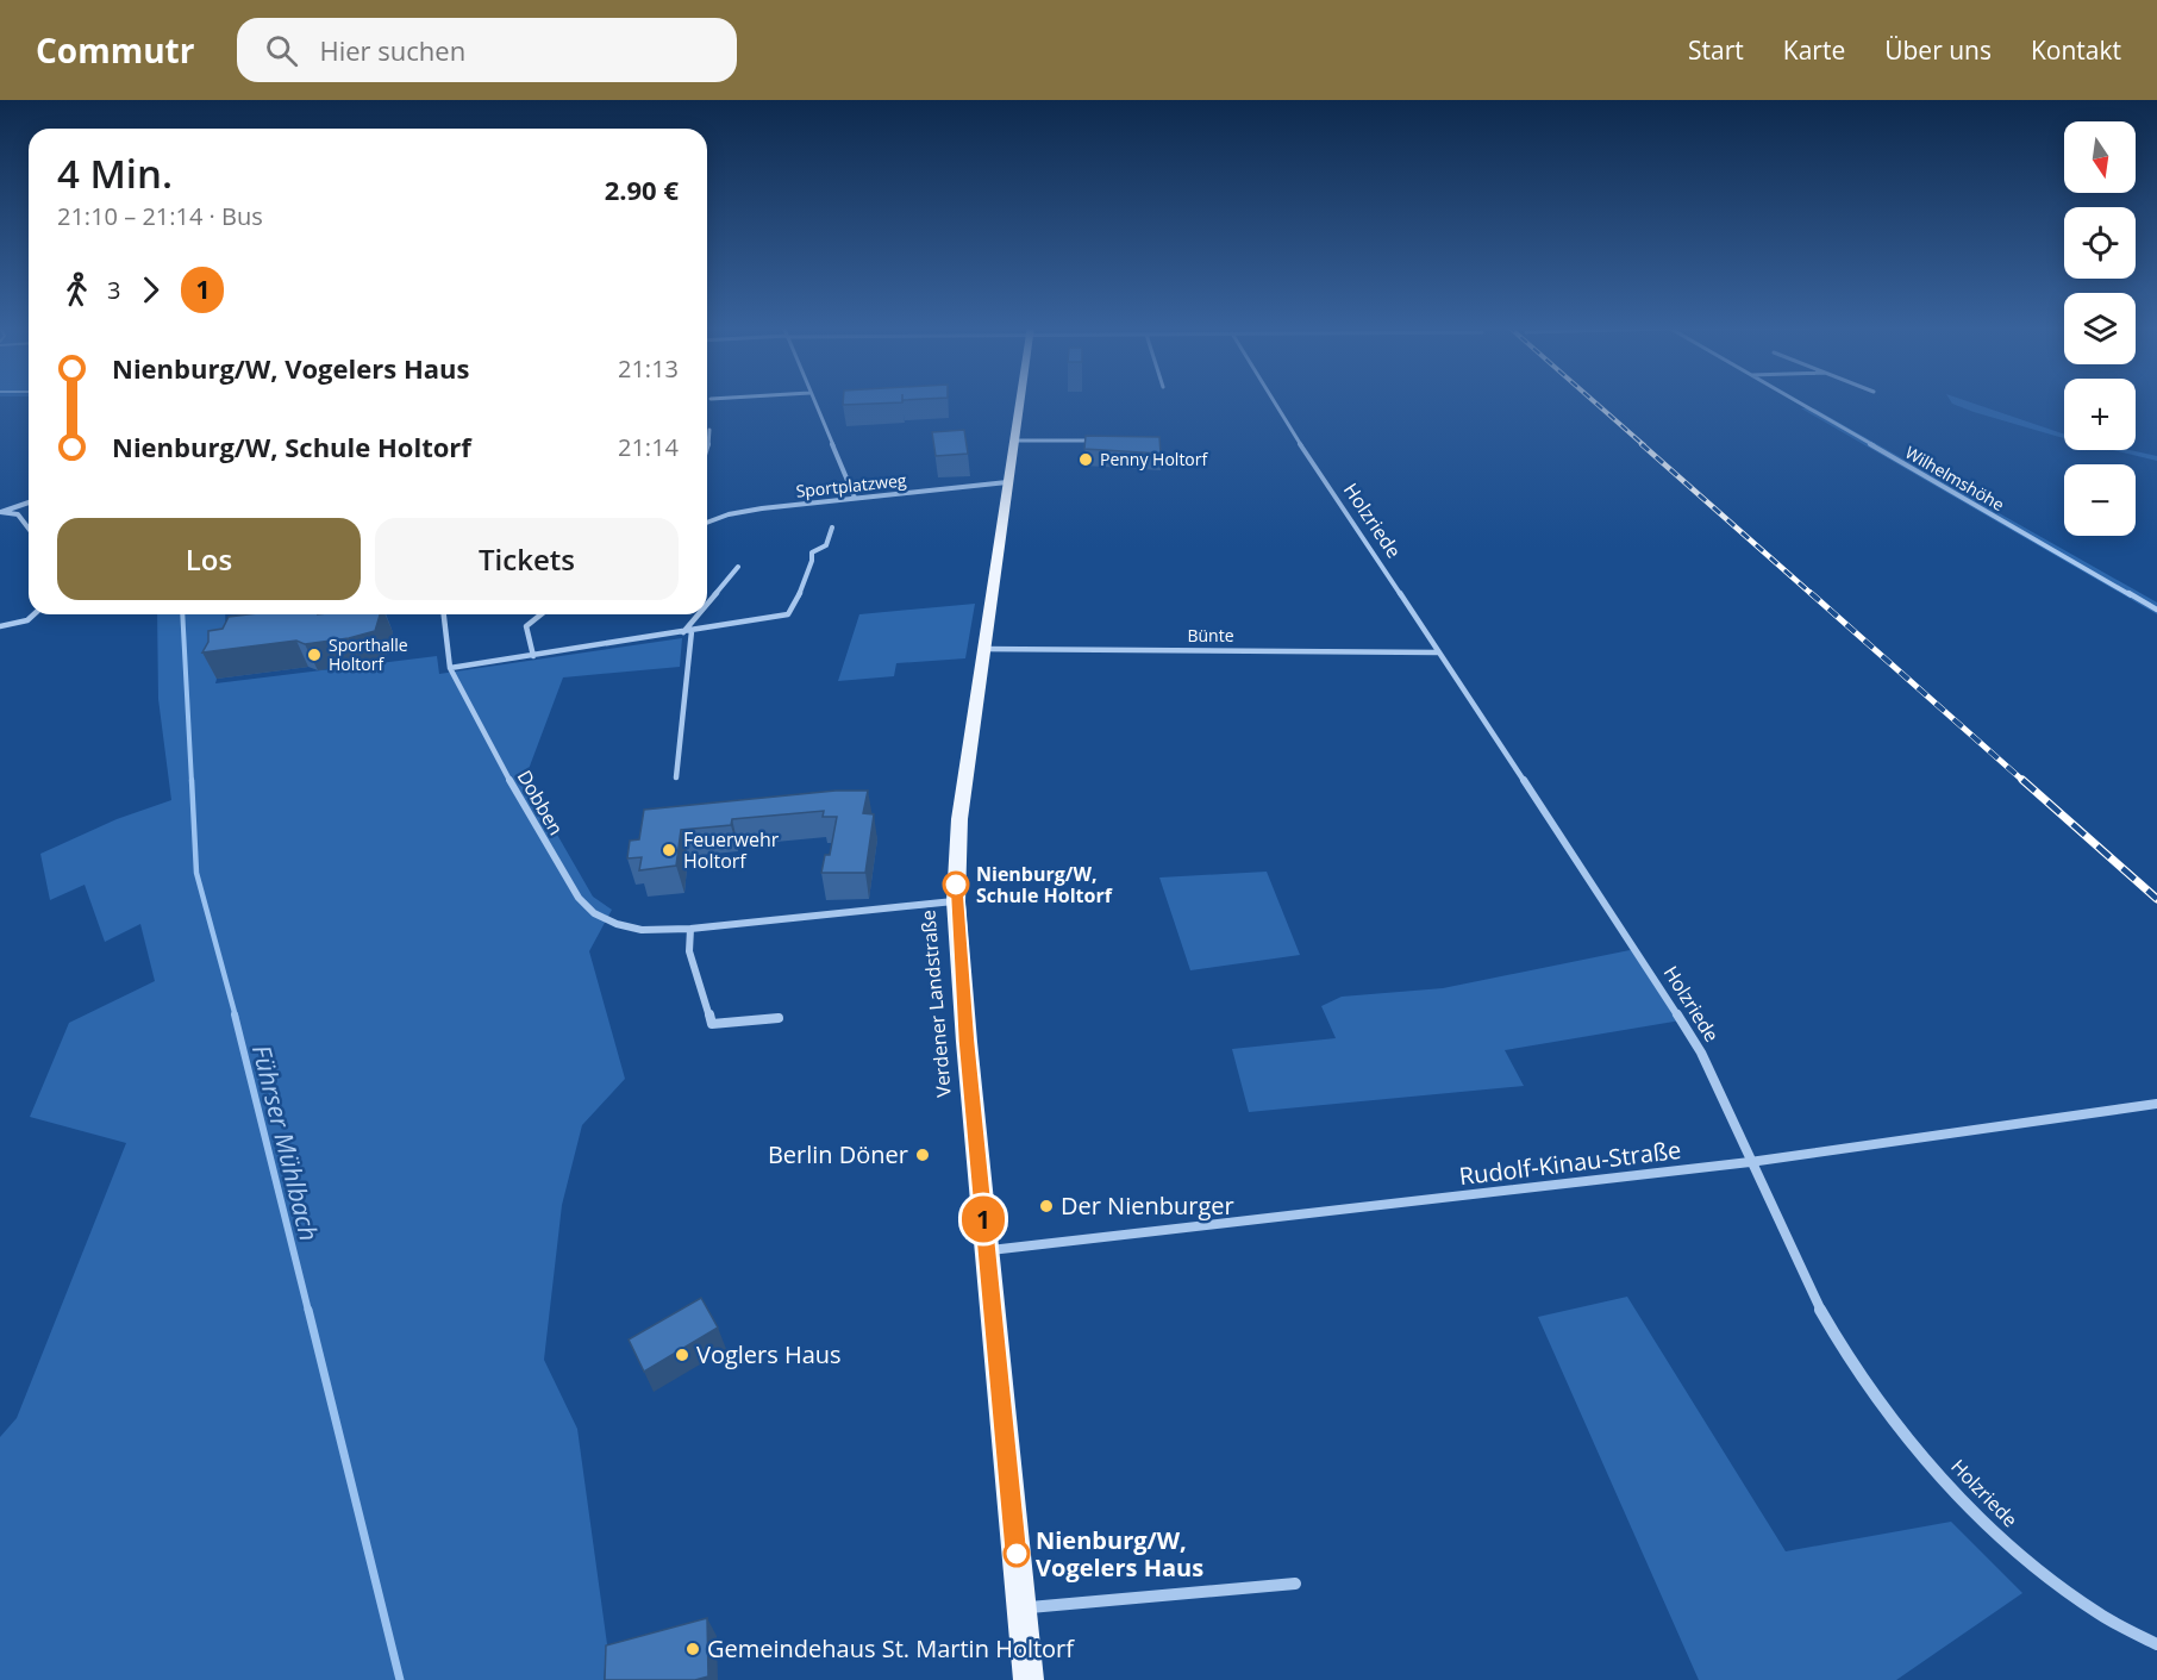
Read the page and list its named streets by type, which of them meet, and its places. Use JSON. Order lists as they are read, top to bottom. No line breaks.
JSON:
{"streets":{"main road":["Verdener Landstraße"],"street":["Wilhelmshöhe","Sportplatzweg","Holzriede","Bünte","Dobben","Rudolf-Kinau-Straße"]},"crossings":[["Sportplatzweg","Verdener Landstraße"],["Holzriede","Bünte"],["Holzriede","Rudolf-Kinau-Straße"],["Bünte","Verdener Landstraße"],["Dobben","Verdener Landstraße"],["Verdener Landstraße","Rudolf-Kinau-Straße"]],"water":["Führser Mühlbach"],"places":["Penny Holtorf","Sporthalle Holtorf","Feuerwehr Holtorf","Nienburg/W, Schule Holtorf","Berlin Döner","Der Nienburger","Voglers Haus","Nienburg/W, Vogelers Haus","Gemeindehaus St. Martin Holtorf"],"lines":["bus line 1"],"north":"bottom","page":{"header":"Commutr","search":"Hier suchen","nav":["Start","Karte","Über uns","Kontakt"],"on_map":"1","map_buttons":["+","−"],"heading":["4 Min.","21:10 – 21:14 · Bus","2.90 €"],"legs":["3","1"],"list":[{"name":"Nienburg/W, Vogelers Haus","value":"21:13"},{"name":"Nienburg/W, Schule Holtorf","value":"21:14"}],"buttons":["Los","Tickets"]}}
